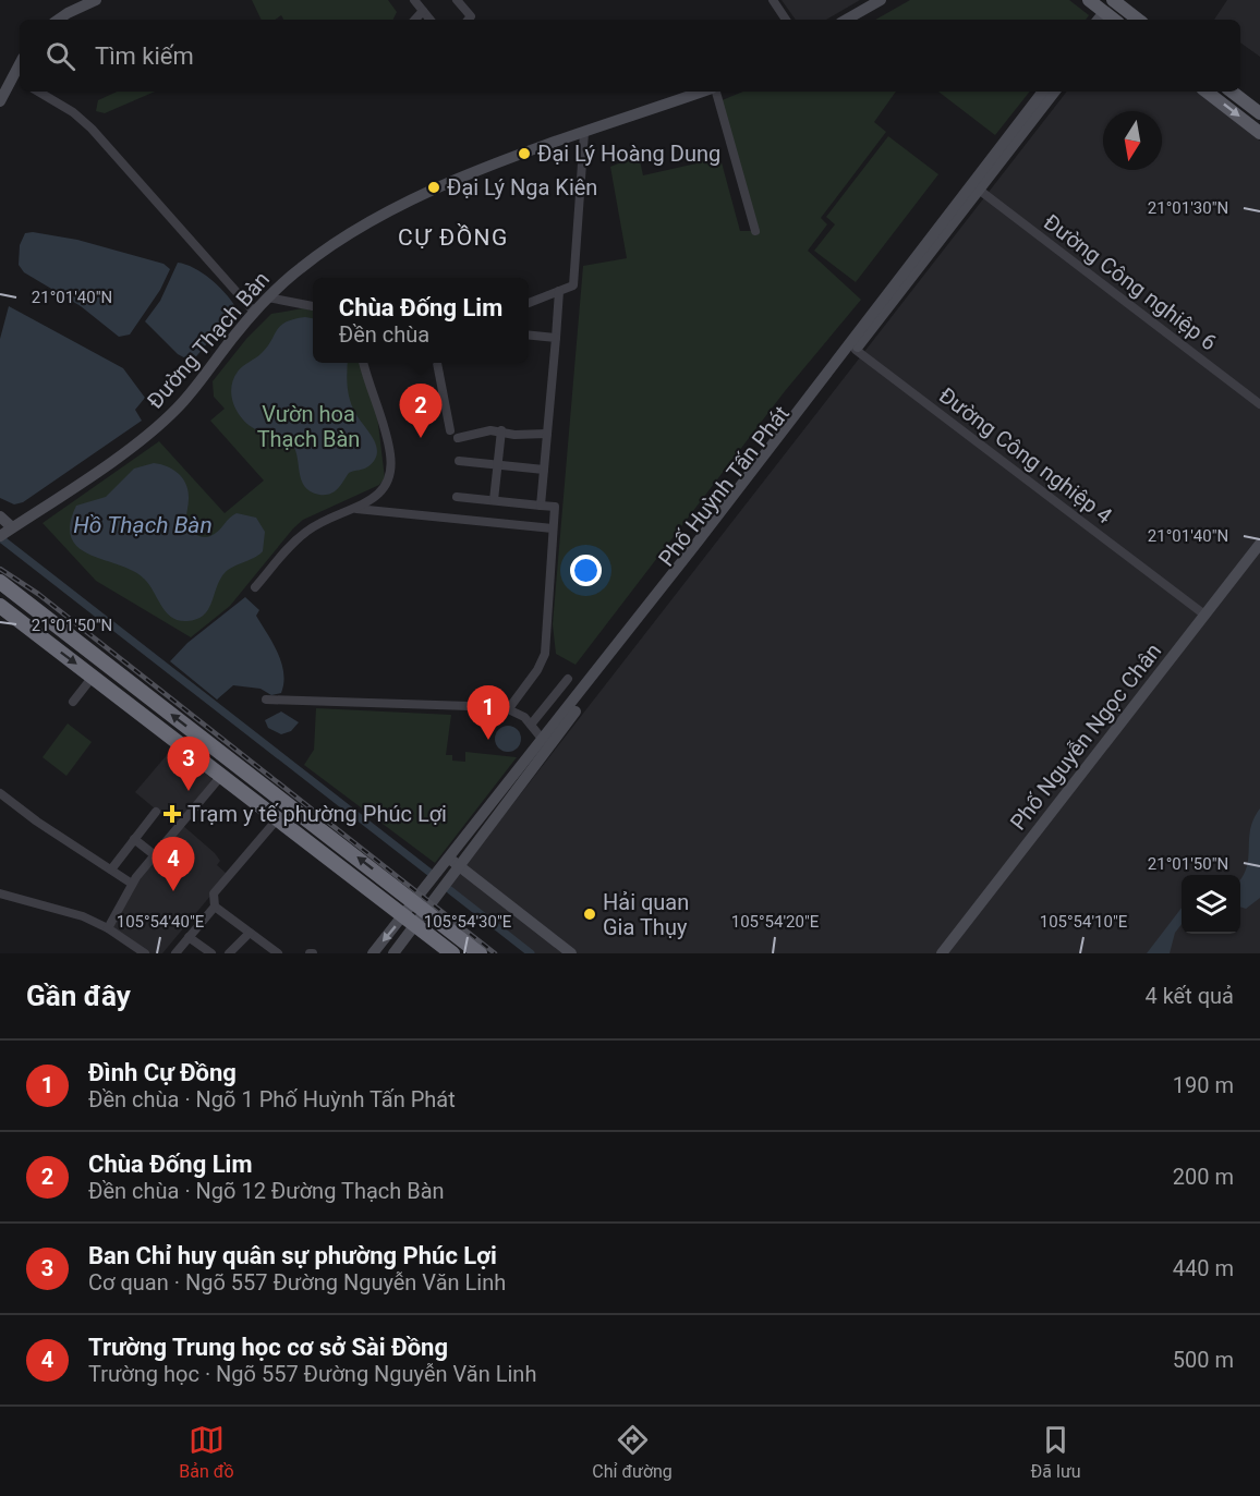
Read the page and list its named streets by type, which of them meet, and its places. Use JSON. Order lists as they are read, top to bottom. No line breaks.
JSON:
{"streets":{"street":["Đường Công nghiệp 6","Đường Thạch Bàn","Đường Công nghiệp 4","Phố Huỳnh Tấn Phát","Phố Nguyễn Ngọc Chân"]},"crossings":[["Đường Công nghiệp 6","Phố Huỳnh Tấn Phát"],["Đường Công nghiệp 4","Phố Huỳnh Tấn Phát"],["Đường Công nghiệp 4","Phố Nguyễn Ngọc Chân"]],"districts":["CỰ ĐỒNG"],"water":["Hồ Thạch Bàn"],"parks":["Vườn hoa Thạch Bàn"],"places":{"other":["Đại Lý Hoàng Dung","Đại Lý Nga Kiên","Hải quan Gia Thụy"],"health":["Trạm y tế phường Phúc Lợi"]},"north":"bottom","page":{"search":"Tìm kiếm","popup":["Chùa Đống Lim","Đền chùa"],"pins":["2","1","3","4"],"heading":["Gần đây","4 kết quả"],"list":[{"mark":"1","name":"Đình Cự Đồng","note":"Đền chùa · Ngõ 1 Phố Huỳnh Tấn Phát","value":"190 m"},{"mark":"2","name":"Chùa Đống Lim","note":"Đền chùa · Ngõ 12 Đường Thạch Bàn","value":"200 m"},{"mark":"3","name":"Ban Chỉ huy quân sự phường Phúc Lợi","note":"Cơ quan · Ngõ 557 Đường Nguyễn Văn Linh","value":"440 m"},{"mark":"4","name":"Trường Trung học cơ sở Sài Đồng","note":"Trường học · Ngõ 557 Đường Nguyễn Văn Linh","value":"500 m"}],"nav":["Bản đồ","Chỉ đường","Đã lưu"]},"coordinates":["21°01'30\"N","21°01'40\"N","21°01'50\"N","105°54'40\"E","105°54'30\"E","105°54'20\"E","105°54'10\"E"]}
